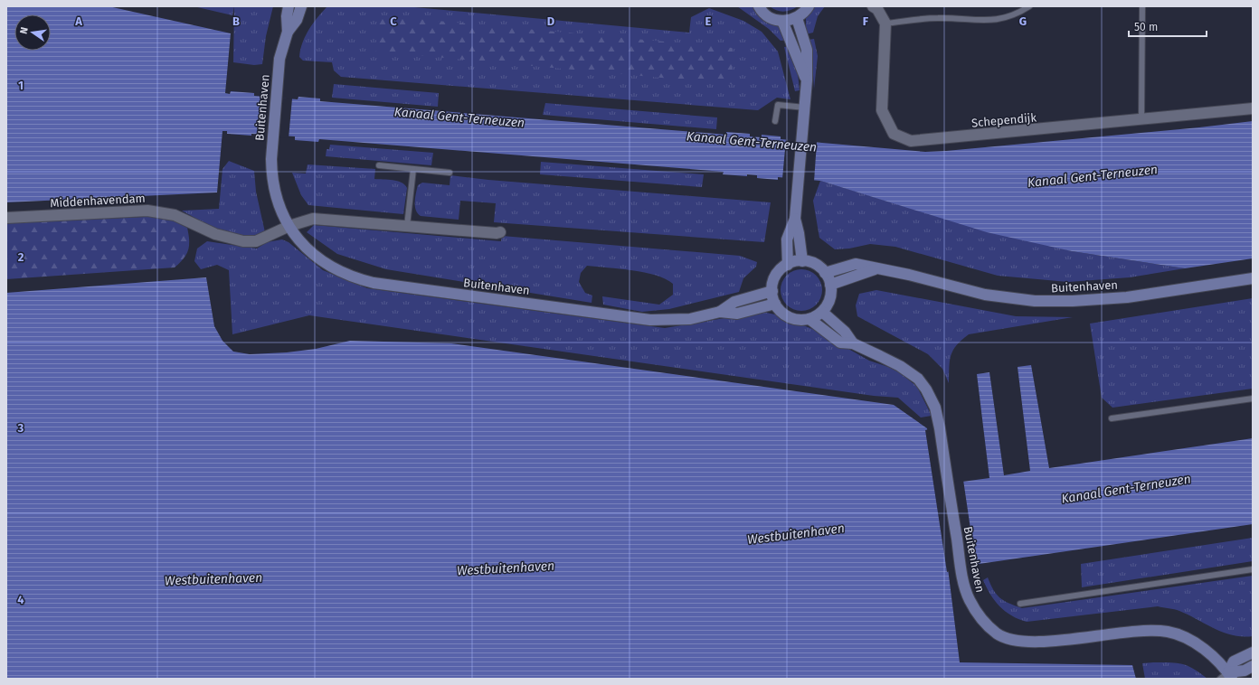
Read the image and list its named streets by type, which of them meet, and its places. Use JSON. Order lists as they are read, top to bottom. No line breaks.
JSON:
{"streets":{"main road":["Buitenhaven"],"street":["Schependijk","Middenhavendam"]},"crossings":[["Buitenhaven","Middenhavendam"]],"water":["Kanaal Gent-Terneuzen","Westbuitenhaven"],"scale_bar":"50 m","north":"left","grid":{"columns":["A","B","C","D","E","F","G"],"rows":["1","2","3","4"]}}
